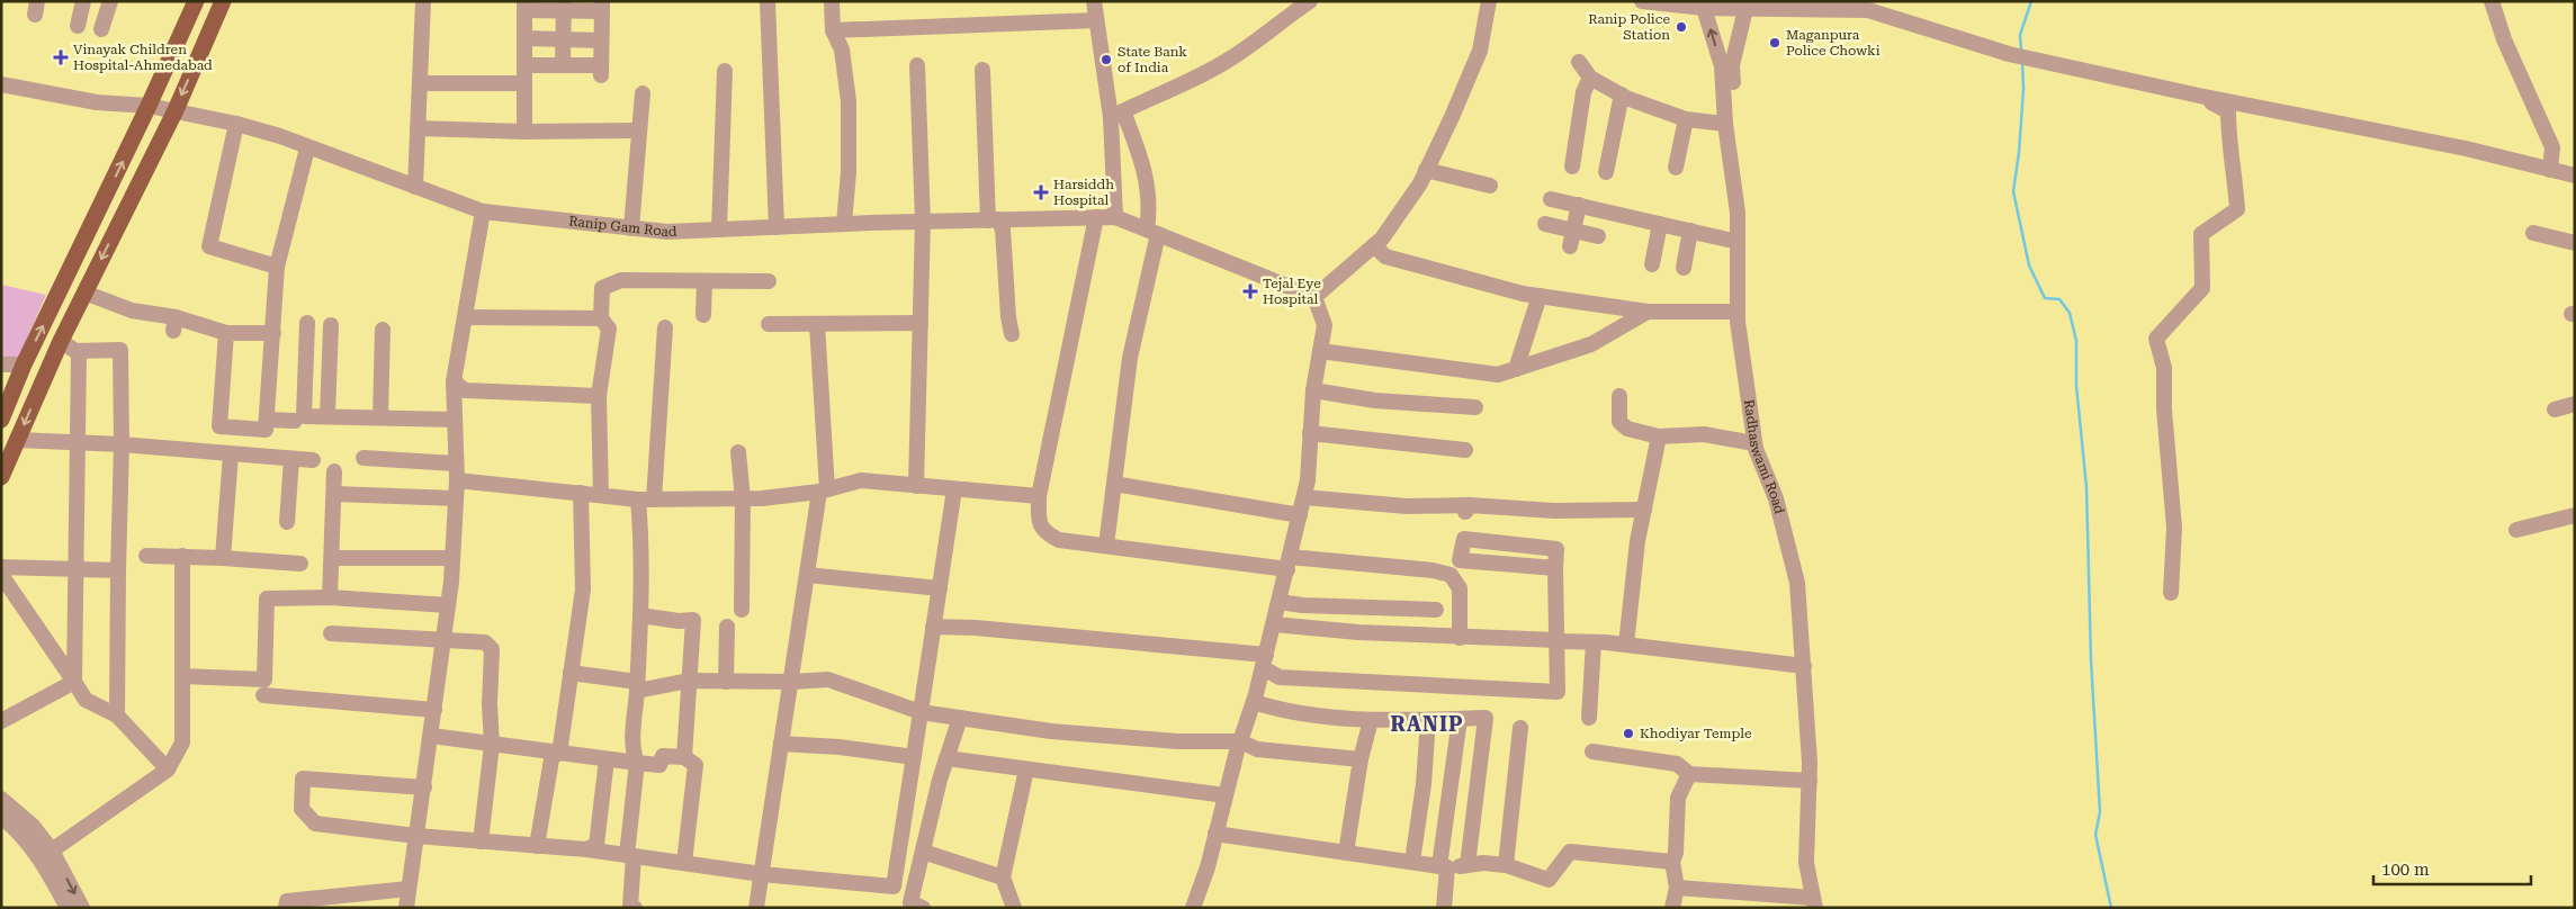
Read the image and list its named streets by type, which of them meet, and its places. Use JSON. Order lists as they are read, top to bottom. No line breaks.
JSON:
{"streets":{"street":["Ranip Gam Road","Radhaswami Road"]},"districts":["RANIP"],"places":{"other":["Ranip Police Station","Maganpura Police Chowki","State Bank of India","Khodiyar Temple"],"health":["Vinayak Children Hospital-Ahmedabad","Harsiddh Hospital","Tejal Eye Hospital"]},"scale_bar":"100 m"}
